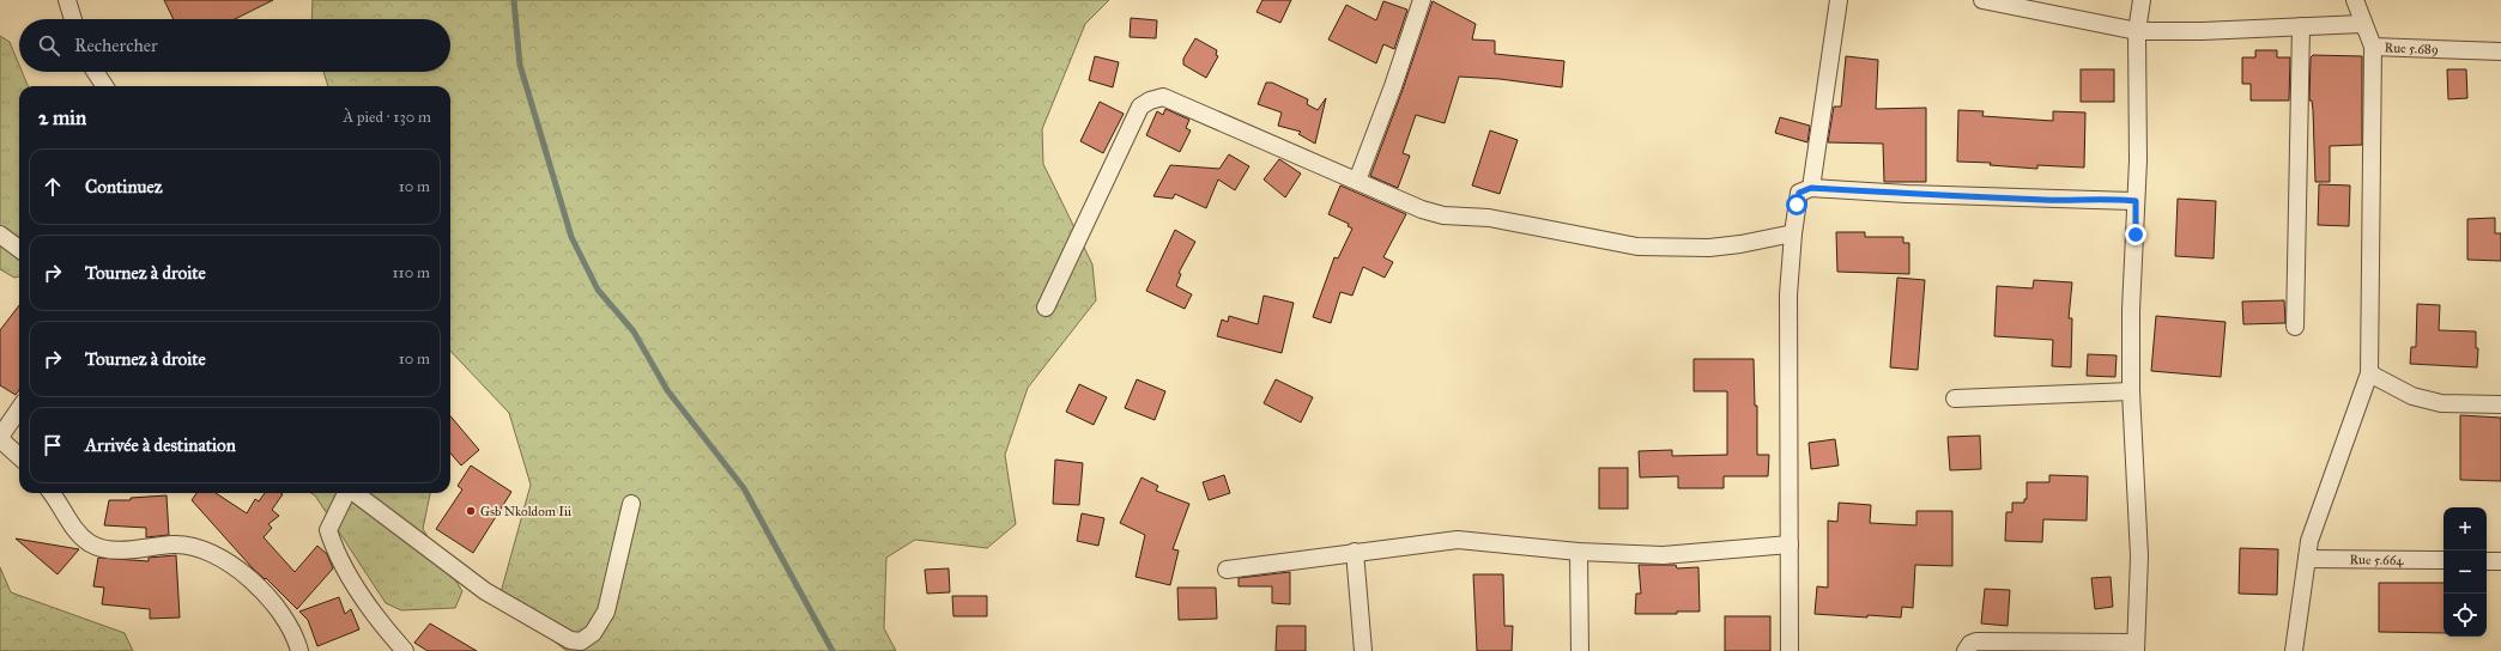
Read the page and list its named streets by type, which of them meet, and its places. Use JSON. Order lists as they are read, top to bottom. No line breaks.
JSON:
{"streets":{"street":["Rue 5.689","Rue 5.664"]},"places":["Gsb Nkoldom Iii"],"page":{"search":"Rechercher","heading":["2 min","À pied · 130 m"],"list":[["Continuez","10 m"],["Tournez à droite","110 m"],["Tournez à droite","10 m"],"Arrivée à destination"],"map_buttons":["+","−"]}}
